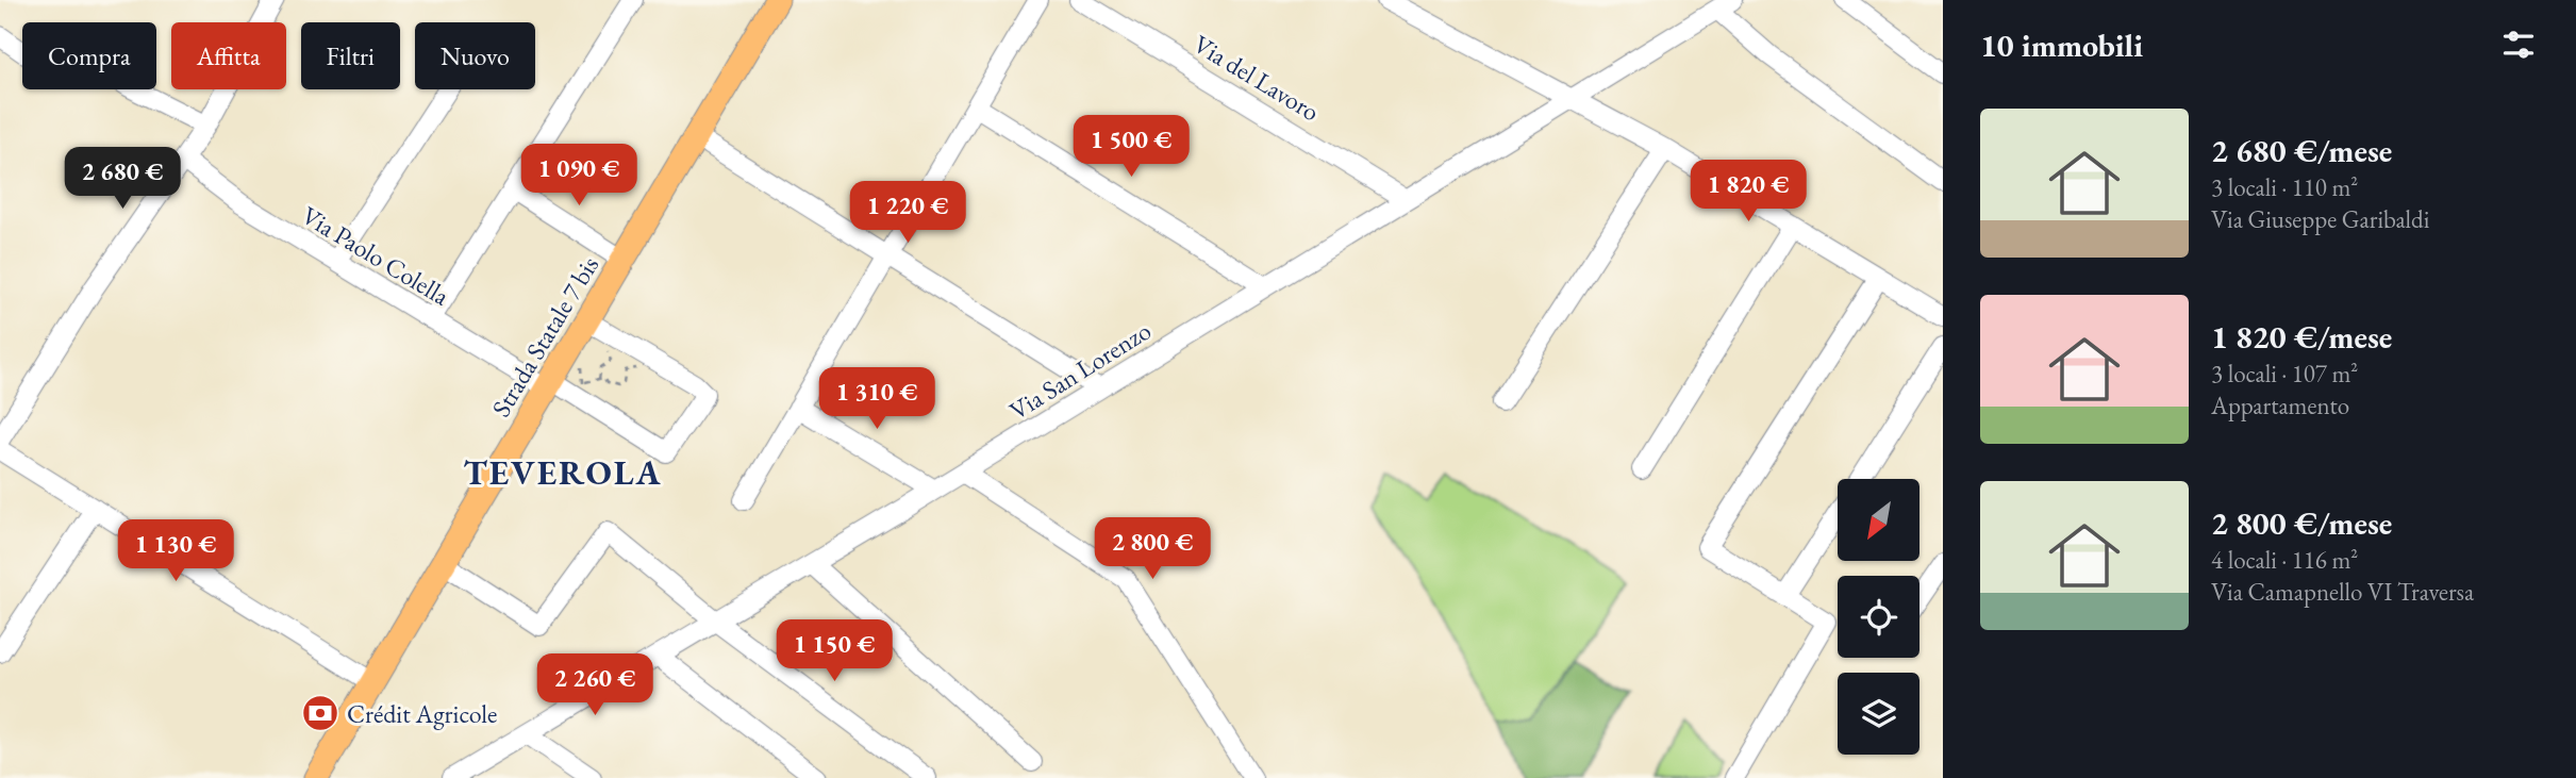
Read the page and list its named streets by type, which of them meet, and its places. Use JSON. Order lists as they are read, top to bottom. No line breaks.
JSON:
{"streets":{"main road":["Strada Statale 7 bis"],"street":["Via del Lavoro","Via Paolo Colella","Via San Lorenzo"]},"crossings":[["Via del Lavoro","Via San Lorenzo"],["Via Paolo Colella","Strada Statale 7 bis"]],"districts":["TEVEROLA"],"places":{"bank":["Crédit Agricole"]},"north":"bottom left","page":{"heading":"10 immobili","chip":["Compra","Affitta","Filtri","Nuovo"],"list":[{"name":"2 680 €/mese","note":"3 locali · 110 m² · Via Giuseppe Garibaldi"},{"name":"1 820 €/mese","note":"3 locali · 107 m² · Appartamento"},{"name":"2 800 €/mese","note":"4 locali · 116 m² · Via Camapnello VI Traversa"}],"price":["1 500 €","1 090 €","2 680 €","1 820 €","1 220 €","1 310 €","2 800 €","1 130 €","1 150 €","2 260 €"]}}
